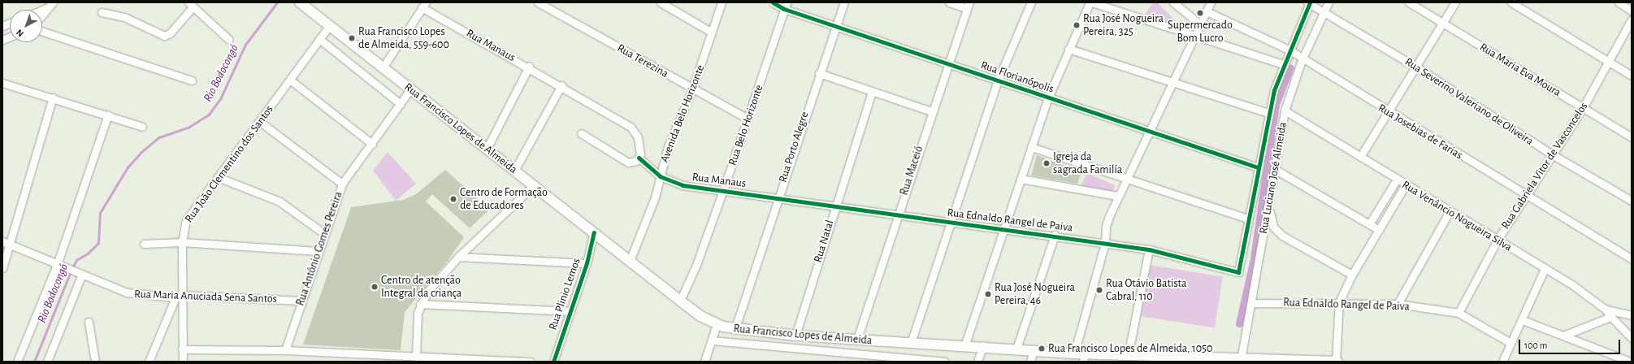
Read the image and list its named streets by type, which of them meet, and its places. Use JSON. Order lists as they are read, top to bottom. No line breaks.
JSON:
{"streets":{"main road":["Rua Francisco Lopes de Almeida"],"street":["Rua Manaus","Rua Terezina","Rua Maria Eva Moura","Rua Florianópolis","Rua Severino Valeriano de Oliveira","Avenida Belo Horizonte","Rua Belo Horizonte","Rua Josebias de Farias","Rua Porto Alegre","Rua João Clementino dos Santos","Rua Gabriela Vitor de Vasconcelos","Rua Maceió","Rua Luciano José Almeida","Rua Venâncio Nogueira Silva","Rua Ednaldo Rangel de Paiva","Rua Natal","Rua Antônio Gomes Pereira","Rua Plinio Lemos","Rua Maria Anuciada Sena Santos"]},"crossings":[["Rua Manaus","Avenida Belo Horizonte"],["Rua Manaus","Rua Belo Horizonte"],["Rua Manaus","Rua Porto Alegre"],["Rua Manaus","Rua Ednaldo Rangel de Paiva"],["Rua Terezina","Avenida Belo Horizonte"],["Rua Terezina","Rua Belo Horizonte"],["Rua Maria Eva Moura","Rua Gabriela Vitor de Vasconcelos"],["Rua Florianópolis","Rua Belo Horizonte"],["Rua Florianópolis","Rua Porto Alegre"],["Rua Florianópolis","Rua Maceió"],["Rua Florianópolis","Rua Luciano José Almeida"],["Rua Severino Valeriano de Oliveira","Rua Gabriela Vitor de Vasconcelos"],["Rua Severino Valeriano de Oliveira","Rua Luciano José Almeida"],["Avenida Belo Horizonte","Rua Francisco Lopes de Almeida"],["Rua Belo Horizonte","Rua Francisco Lopes de Almeida"],["Rua Francisco Lopes de Almeida","Rua Porto Alegre"],["Rua Francisco Lopes de Almeida","Rua João Clementino dos Santos"],["Rua Francisco Lopes de Almeida","Rua Maceió"],["Rua Francisco Lopes de Almeida","Rua Luciano José Almeida"],["Rua Francisco Lopes de Almeida","Rua Natal"],["Rua Francisco Lopes de Almeida","Rua Antônio Gomes Pereira"],["Rua Francisco Lopes de Almeida","Rua Plinio Lemos"],["Rua Josebias de Farias","Rua Gabriela Vitor de Vasconcelos"],["Rua Josebias de Farias","Rua Luciano José Almeida"],["Rua Porto Alegre","Rua Ednaldo Rangel de Paiva"],["Rua João Clementino dos Santos","Rua Maria Anuciada Sena Santos"],["Rua Gabriela Vitor de Vasconcelos","Rua Venâncio Nogueira Silva"],["Rua Gabriela Vitor de Vasconcelos","Rua Ednaldo Rangel de Paiva"],["Rua Maceió","Rua Ednaldo Rangel de Paiva"],["Rua Luciano José Almeida","Rua Venâncio Nogueira Silva"],["Rua Luciano José Almeida","Rua Ednaldo Rangel de Paiva"],["Rua Ednaldo Rangel de Paiva","Rua Natal"],["Rua Antônio Gomes Pereira","Rua Maria Anuciada Sena Santos"]],"water":["Rio Bodocongó"],"places":["Supermercado Bom Lucro","Rua José Nogueira Pereira, 325","Rua Francisco Lopes de Almeida, 559-600","Igreja da sagrada Familía","Centro de Formação de Educadores","Centro de atenção Integral da criança","Rua Otávio Batista Cabral, 110","Rua José Nogueira Pereira, 46","Rua Francisco Lopes de Almeida, 1050"],"scale_bar":"100 m","north":"bottom left"}
